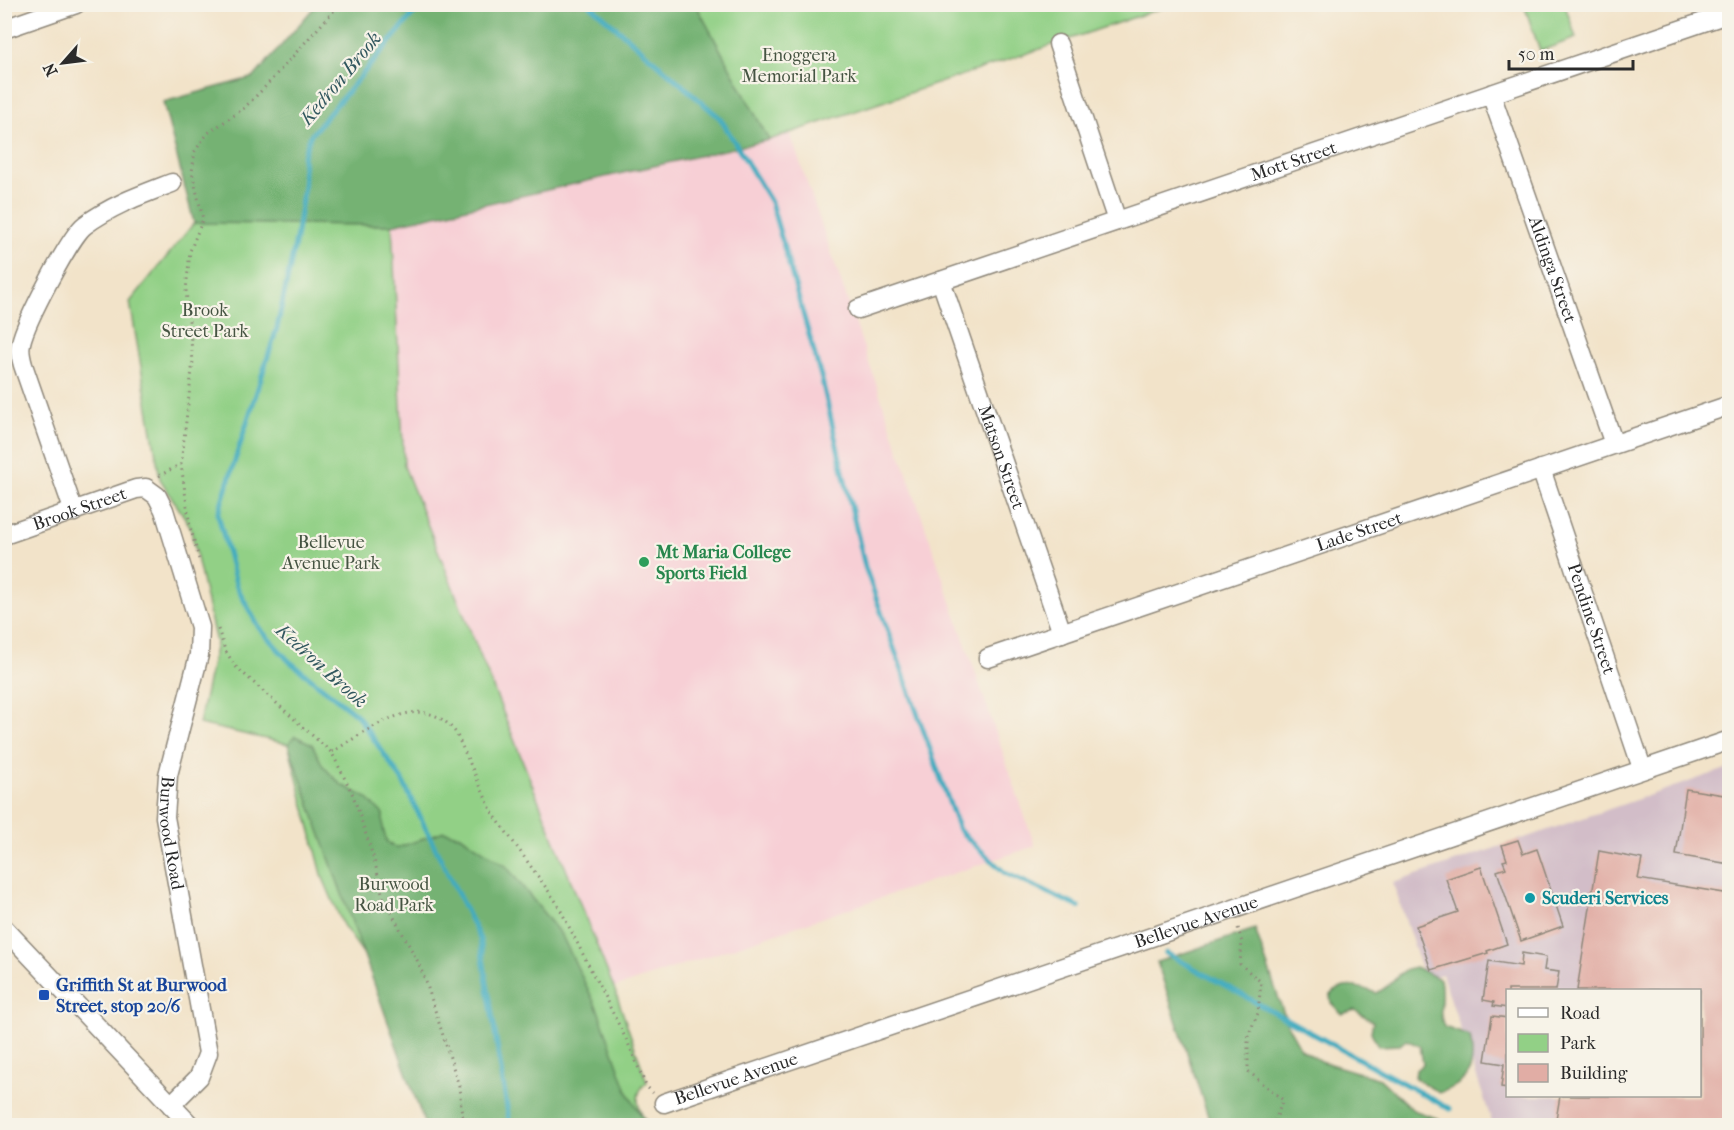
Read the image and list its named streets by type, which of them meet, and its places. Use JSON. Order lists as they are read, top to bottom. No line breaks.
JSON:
{"streets":{"street":["Mott Street","Aldinga Street","Matson Street","Brook Street","Lade Street","Pendine Street","Burwood Road","Bellevue Avenue"]},"crossings":[["Mott Street","Aldinga Street"],["Mott Street","Matson Street"],["Aldinga Street","Lade Street"],["Matson Street","Lade Street"],["Brook Street","Burwood Road"],["Lade Street","Pendine Street"],["Pendine Street","Bellevue Avenue"]],"water":["Kedron Brook"],"parks":["Enoggera Memorial Park","Brook Street Park","Bellevue Avenue Park","Burwood Road Park"],"places":{"other":["Mt Maria College Sports Field","Scuderi Services"],"transit":["Griffith St at Burwood Street, stop 20/6"]},"legend":["Road","Park","Building"],"scale_bar":"50 m","north":"bottom left"}
